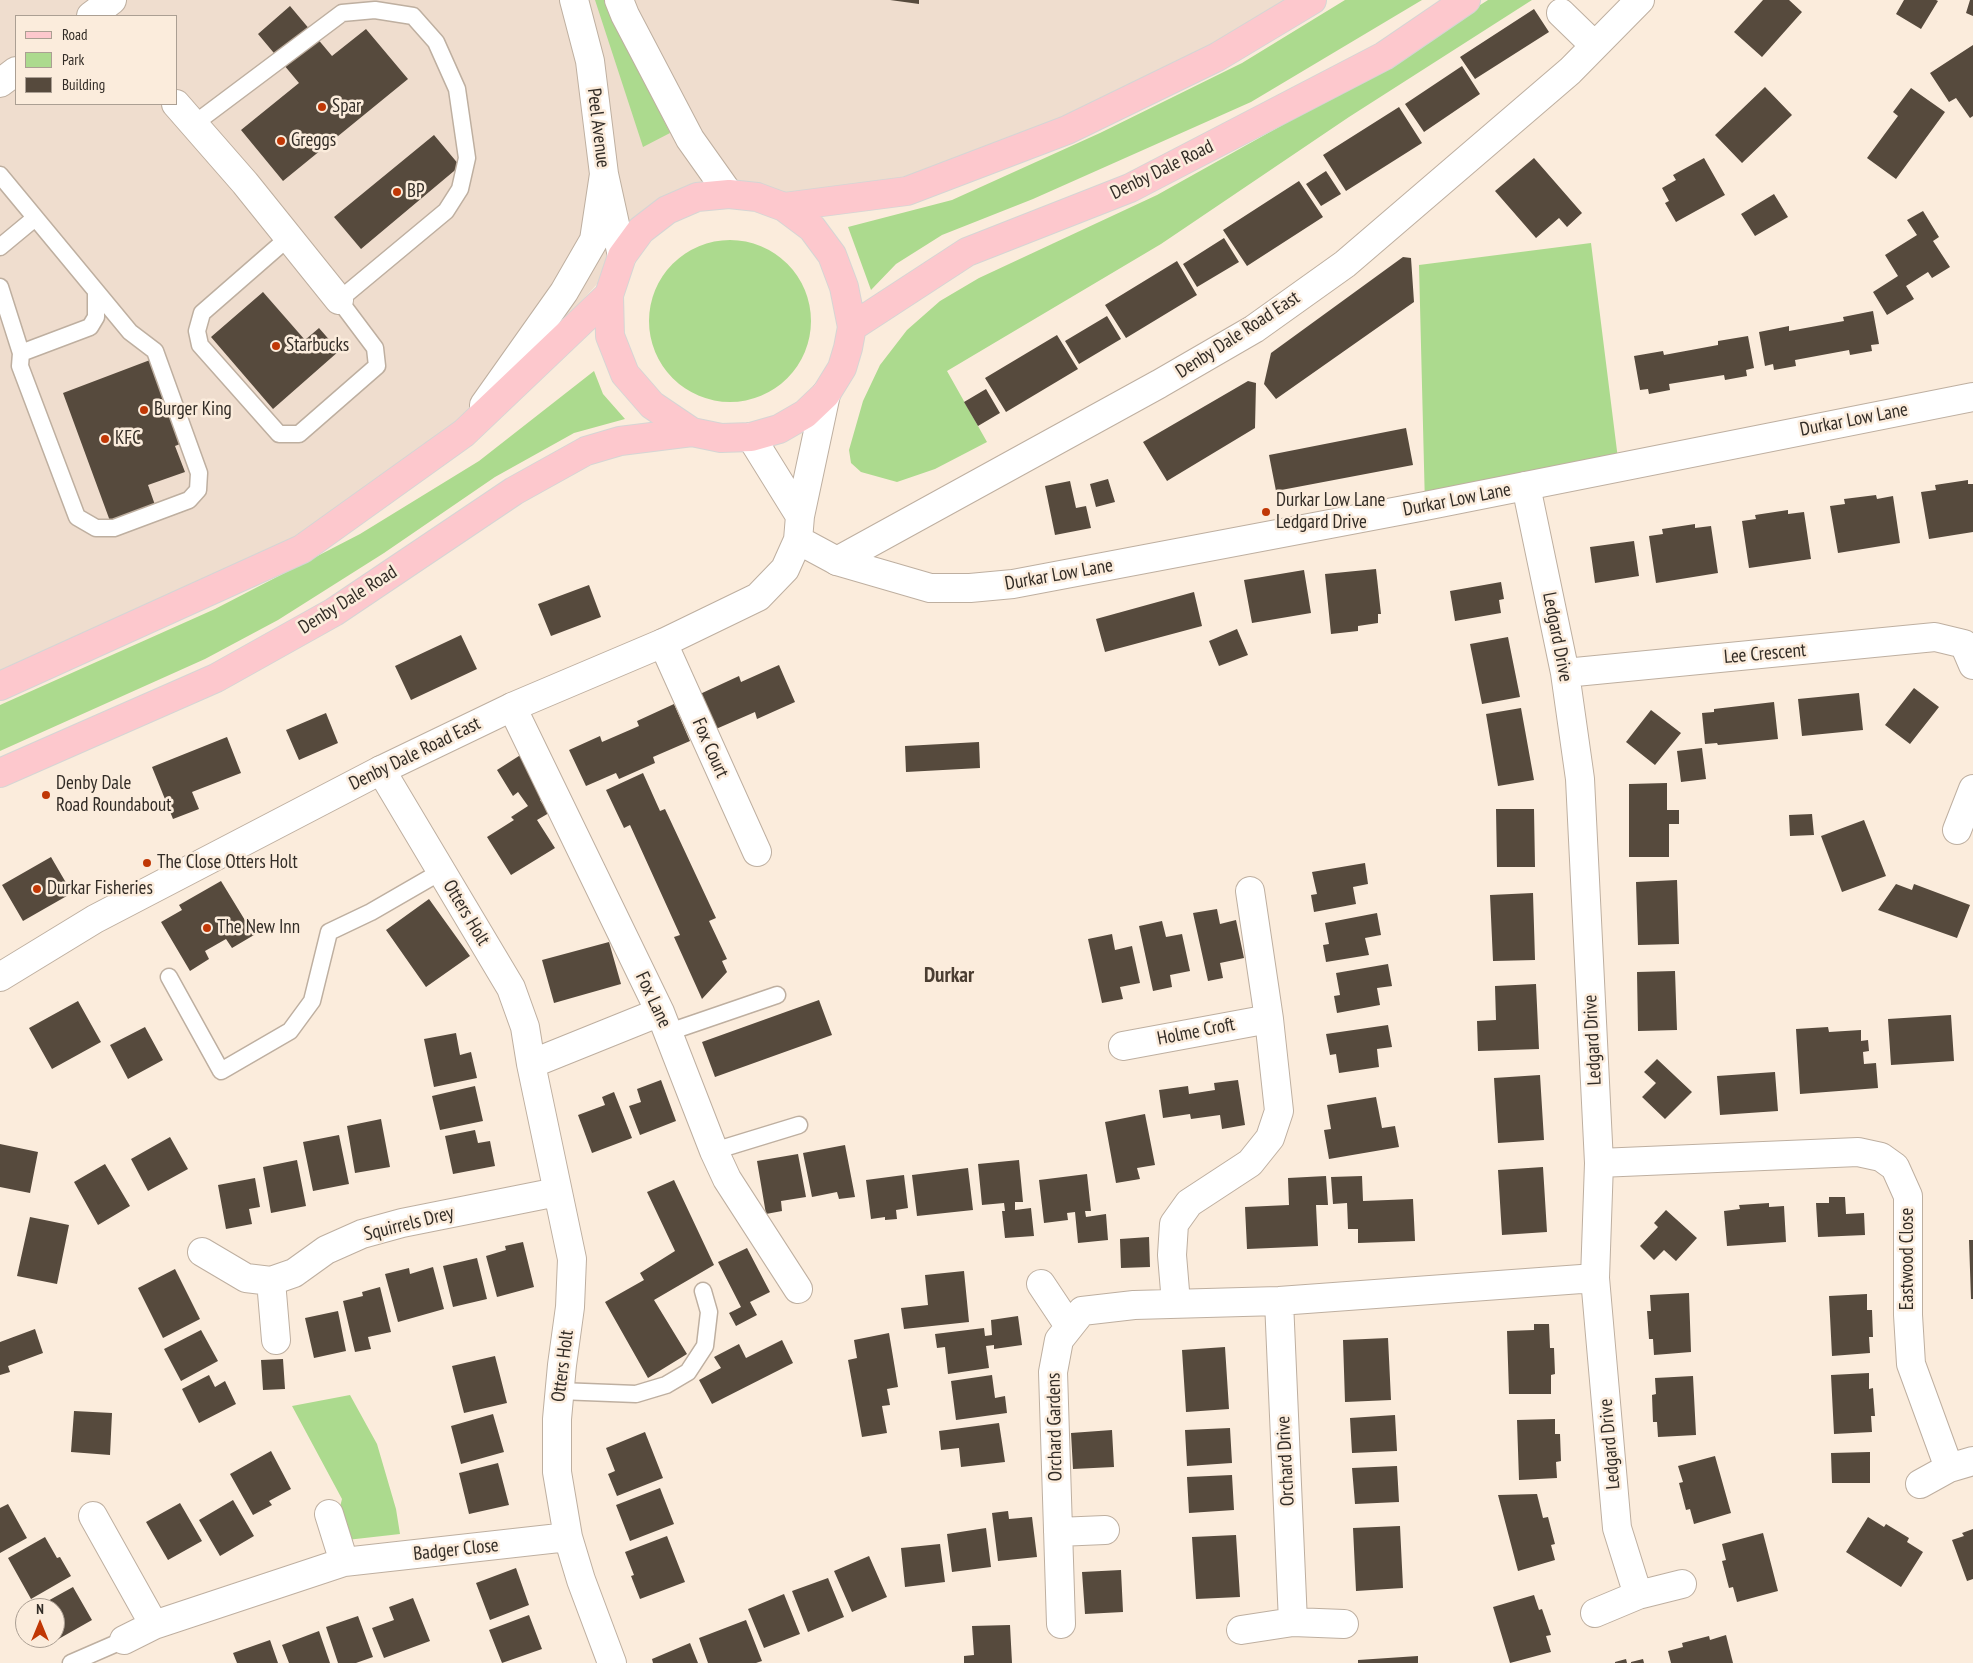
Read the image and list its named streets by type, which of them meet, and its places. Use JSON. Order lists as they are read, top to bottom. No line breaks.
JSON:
{"streets":{"main road":["Denby Dale Road"],"street":["Peel Avenue","Denby Dale Road East","Durkar Low Lane","Ledgard Drive","Lee Crescent","Fox Court","Otters Holt","Fox Lane","Holme Croft","Squirrels Drey","Eastwood Close","Orchard Gardens","Orchard Drive","Badger Close"]},"crossings":[["Peel Avenue","Denby Dale Road"],["Denby Dale Road","Denby Dale Road East"],["Denby Dale Road East","Durkar Low Lane"],["Denby Dale Road East","Fox Court"],["Denby Dale Road East","Otters Holt"],["Denby Dale Road East","Fox Lane"],["Durkar Low Lane","Ledgard Drive"],["Ledgard Drive","Lee Crescent"],["Ledgard Drive","Eastwood Close"],["Otters Holt","Squirrels Drey"],["Otters Holt","Badger Close"]],"districts":["Durkar"],"places":["Spar","Greggs","BP","Starbucks","Burger King","KFC","Durkar Low Lane Ledgard Drive","Denby Dale Road Roundabout","The Close Otters Holt","Durkar Fisheries","The New Inn"],"legend":["Road","Park","Building"],"north":"top"}
